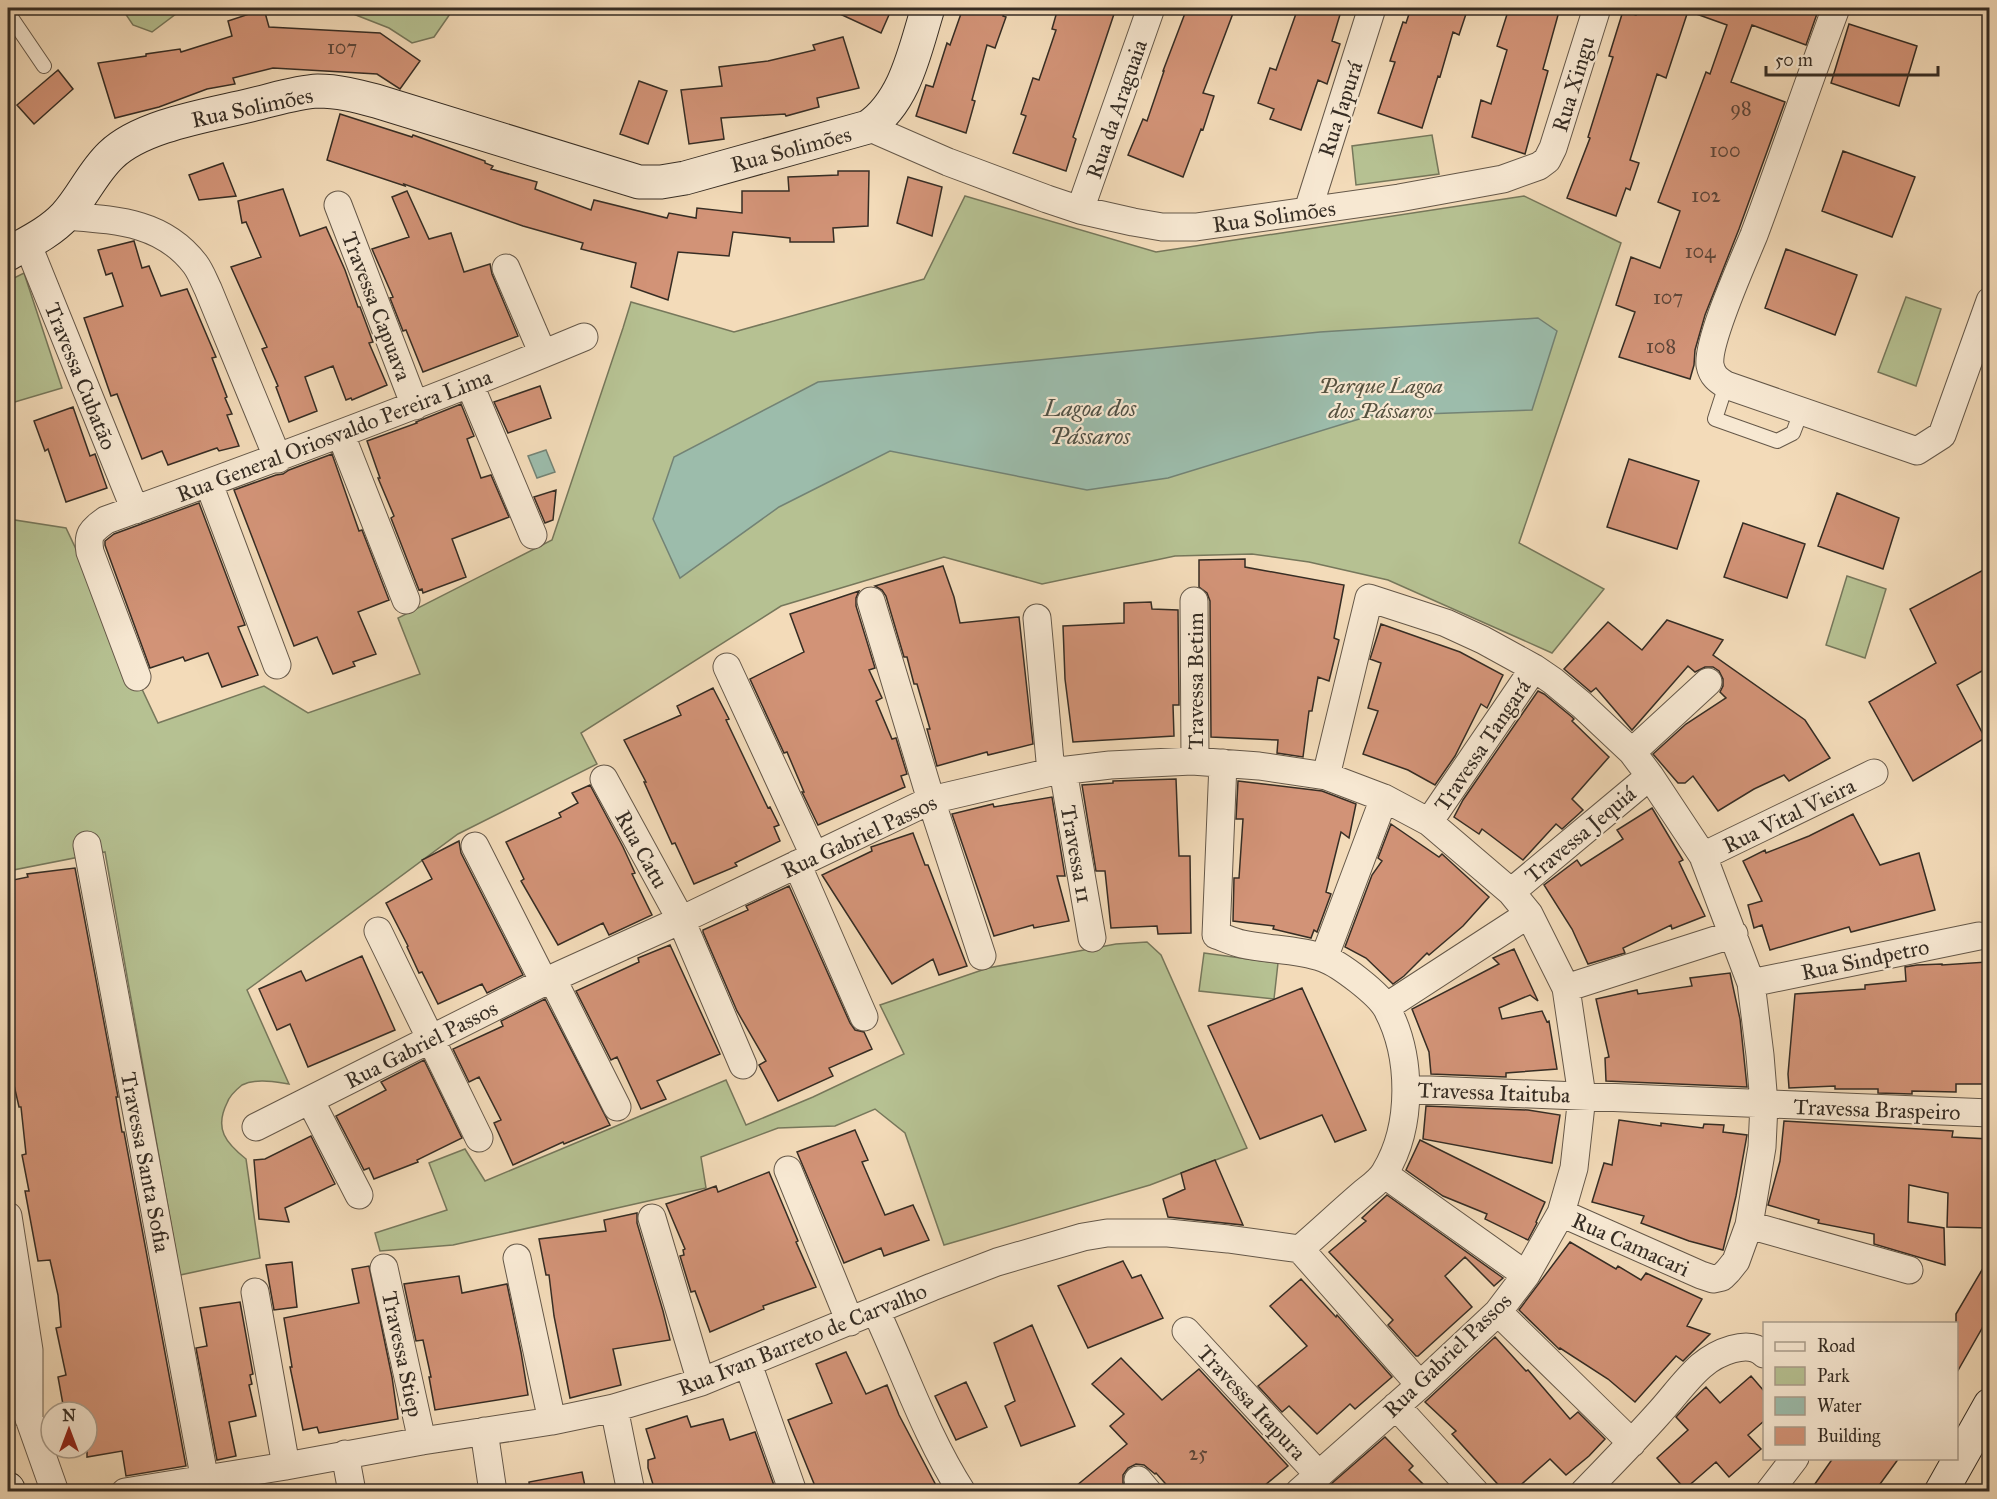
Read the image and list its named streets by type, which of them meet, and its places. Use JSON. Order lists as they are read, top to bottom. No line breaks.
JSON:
{"streets":{"street":["Rua Xingu","Rua Solimões","Rua da Araguaia","Rua Japurá","Travessa Capuava","Travessa Cubatão","Rua General Oriosvaldo Pereira Lima","Travessa Betim","Travessa Tangará","Rua Vital Vieira","Travessa Jequiá","Rua Gabriel Passos","Rua Catu","Travessa 11","Rua Sindpetro","Travessa Itaituba","Travessa Braspeiro","Travessa Santa Sofia","Rua Camacari","Rua Ivan Barreto de Carvalho","Travessa Stiep","Travessa Itapura"]},"crossings":[["Rua Xingu","Rua Solimões"],["Rua Solimões","Rua da Araguaia"],["Rua Solimões","Rua Japurá"],["Rua Solimões","Travessa Cubatão"],["Travessa Capuava","Rua General Oriosvaldo Pereira Lima"],["Travessa Cubatão","Rua General Oriosvaldo Pereira Lima"],["Travessa Betim","Rua Gabriel Passos"],["Travessa Tangará","Rua Gabriel Passos"],["Travessa Jequiá","Rua Gabriel Passos"],["Rua Gabriel Passos","Rua Catu"],["Rua Gabriel Passos","Travessa 11"],["Rua Gabriel Passos","Travessa Itaituba"],["Rua Gabriel Passos","Rua Camacari"],["Rua Gabriel Passos","Travessa Itapura"],["Travessa Itaituba","Travessa Braspeiro"],["Travessa Santa Sofia","Rua Ivan Barreto de Carvalho"],["Rua Ivan Barreto de Carvalho","Travessa Stiep"]],"water":["Lagoa dos Pássaros"],"parks":["Parque Lagoa dos Pássaros"],"house_numbers":["107","98","100","102","104","107","108","25"],"legend":["Road","Park","Water","Building"],"scale_bar":"50 m","north":"top"}
